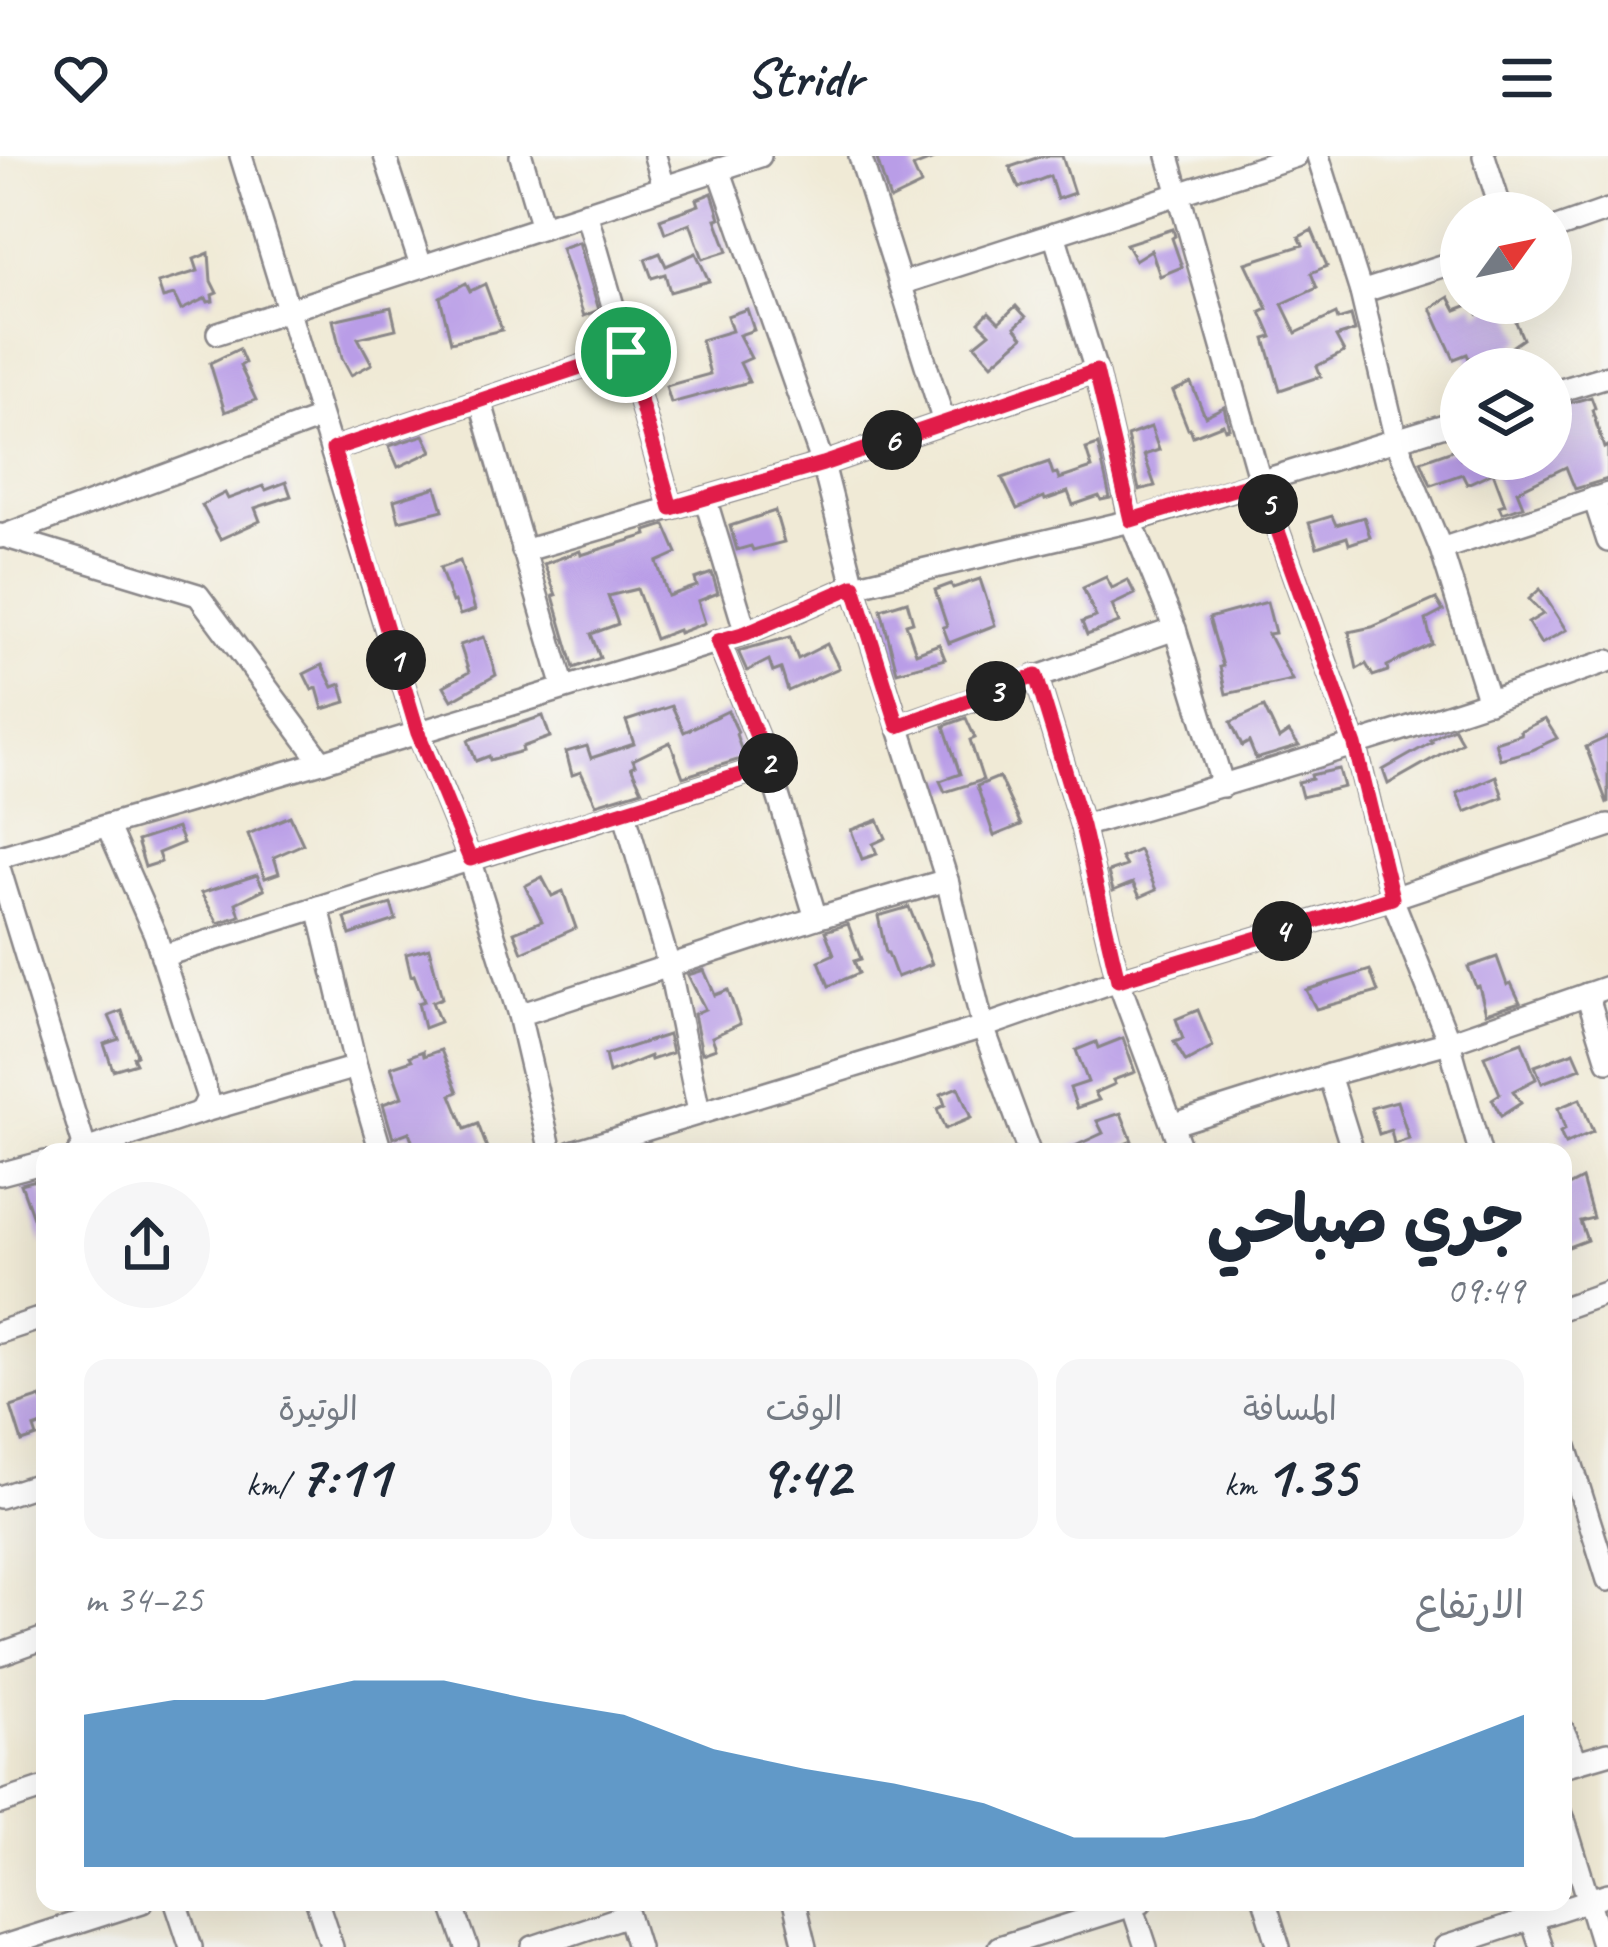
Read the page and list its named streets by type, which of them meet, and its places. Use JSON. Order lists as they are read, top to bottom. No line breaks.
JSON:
{"north":"top right","page":{"header":"Stridr","pins":["6","5","1","3","2","4"],"heading":["جري صباحي","09:49"],"stats":[["المسافة","1.35 km"],["الوقت","9:42"],["الوتيرة","7:11 /km"]],"chart":["الارتفاع","25–34 m"]}}
